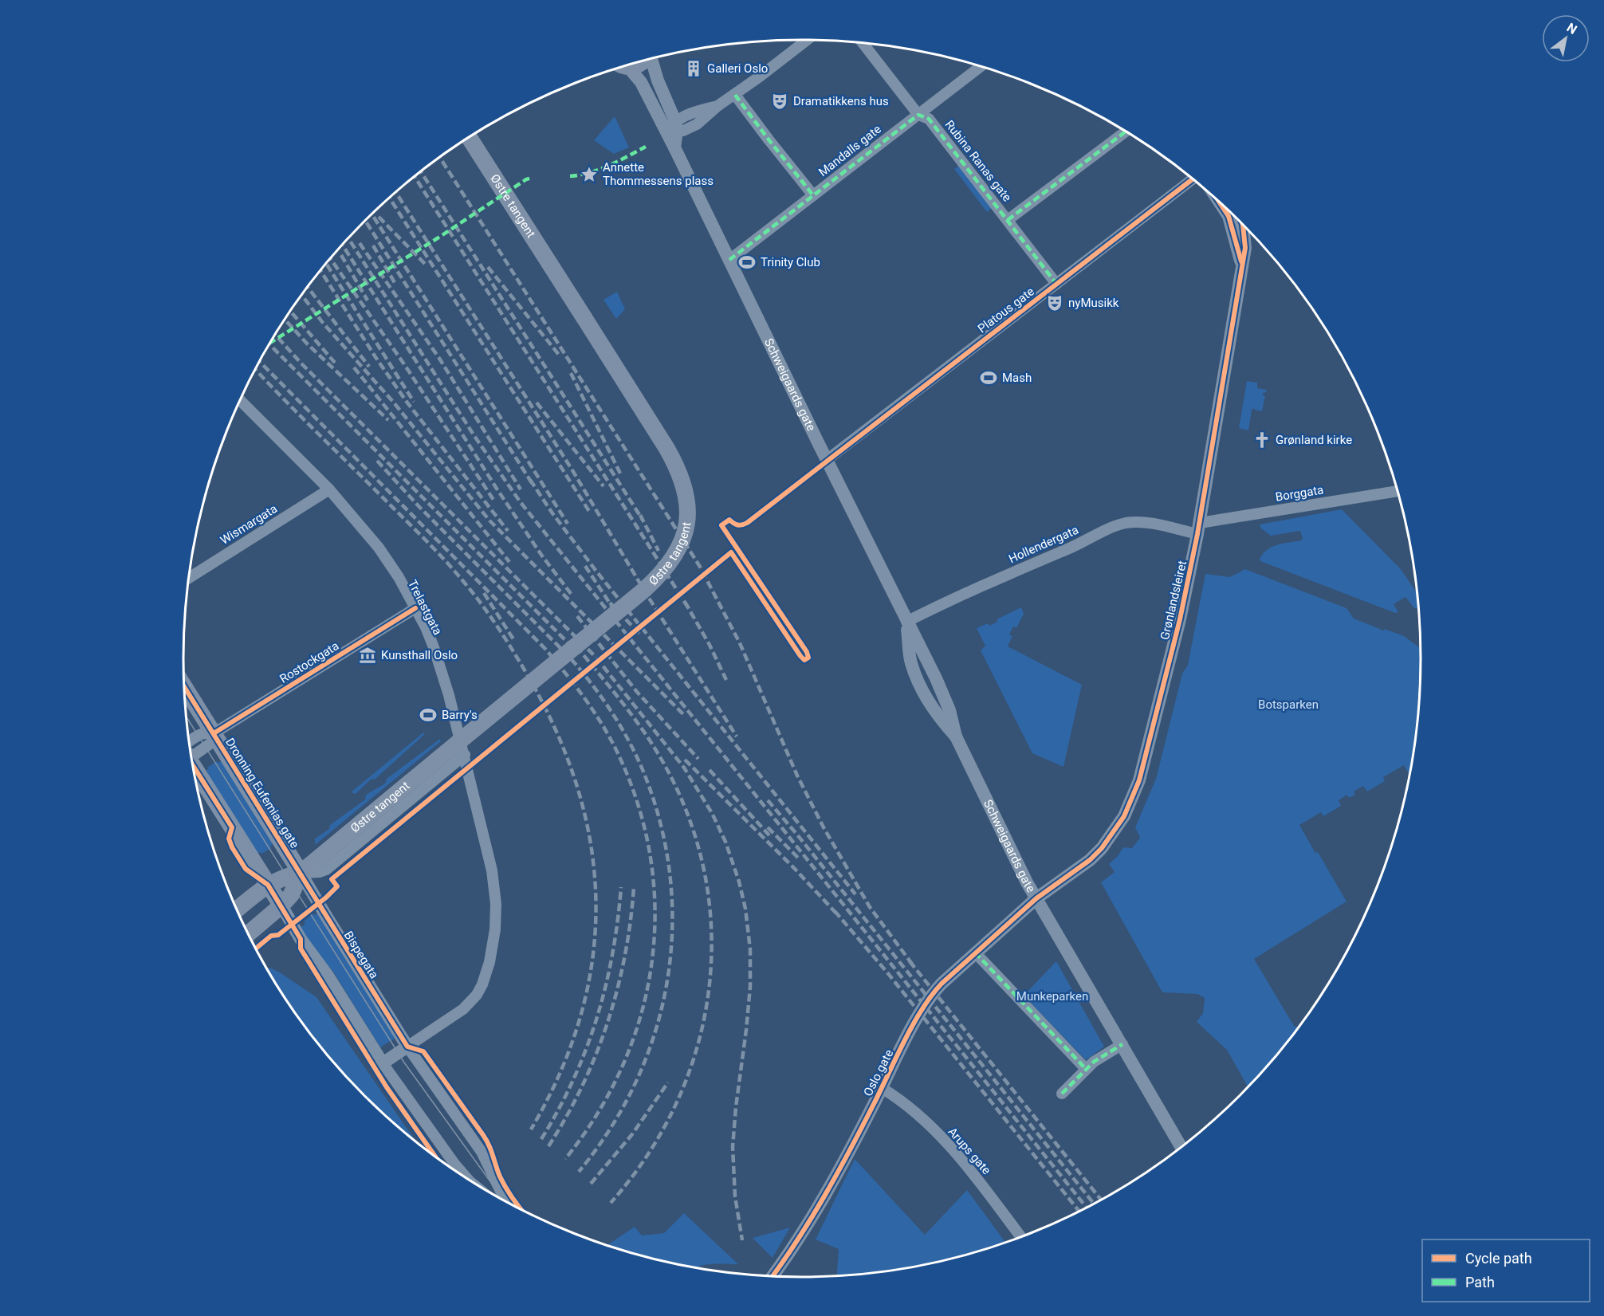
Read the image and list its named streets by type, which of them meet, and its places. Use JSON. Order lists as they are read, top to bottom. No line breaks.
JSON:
{"streets":{"highway":["Østre tangent","Dronning Eufemias gate"],"street":["Mandalls gate","Rubina Ranas gate","Platous gate","Schweigaards gate","Borggata","Wismargata","Hollendergata","Grønlandsleiret","Trelastgata","Rostockgata","Bispegata","Oslo gate","Arups gate"]},"crossings":[["Mandalls gate","Rubina Ranas gate"],["Mandalls gate","Schweigaards gate"],["Rubina Ranas gate","Platous gate"],["Østre tangent","Dronning Eufemias gate"],["Østre tangent","Bispegata"],["Platous gate","Schweigaards gate"],["Schweigaards gate","Hollendergata"],["Schweigaards gate","Grønlandsleiret"],["Schweigaards gate","Oslo gate"],["Borggata","Hollendergata"],["Borggata","Grønlandsleiret"],["Wismargata","Trelastgata"],["Hollendergata","Grønlandsleiret"],["Grønlandsleiret","Oslo gate"],["Trelastgata","Rostockgata"],["Trelastgata","Bispegata"],["Rostockgata","Dronning Eufemias gate"],["Dronning Eufemias gate","Bispegata"],["Oslo gate","Arups gate"]],"parks":["Botsparken","Munkeparken"],"places":{"building":["Galleri Oslo"],"theatre":["Dramatikkens hus","nyMusikk"],"place":["Annette Thommessens plass"],"sports":["Trinity Club","Mash","Barry's"],"church":["Grønland kirke"],"museum":["Kunsthall Oslo"]},"legend":["Cycle path","Path"],"north":"top right"}
